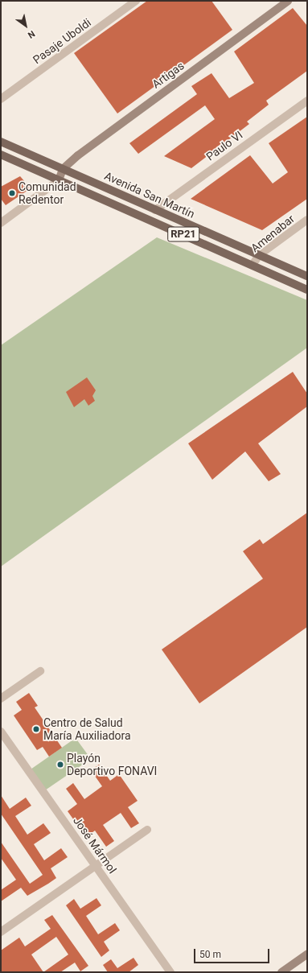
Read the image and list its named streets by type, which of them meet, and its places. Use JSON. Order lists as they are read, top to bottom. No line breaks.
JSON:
{"streets":{"main road":["Avenida San Martín","RP21"],"street":["Pasaje Uboldi","Artigas","Paulo VI","Amenabar","José Mármol"]},"crossings":[["Artigas","Avenida San Martín"],["Paulo VI","Avenida San Martín"],["Avenida San Martín","Amenabar"]],"places":["Comunidad Redentor","Centro de Salud María Auxiliadora","Playón Deportivo FONAVI"],"scale_bar":"50 m","north":"bottom right"}
